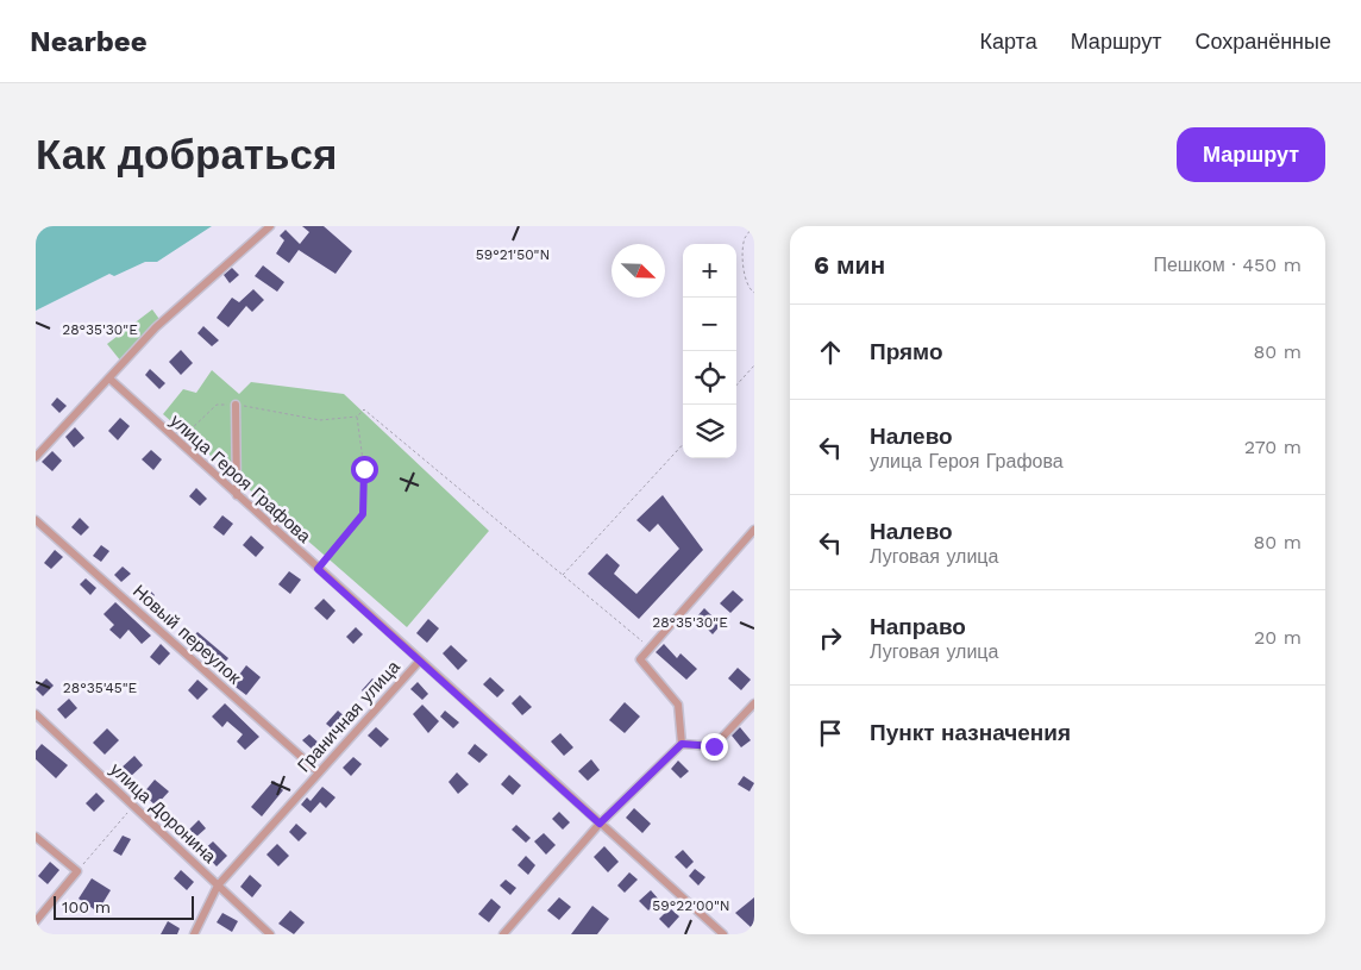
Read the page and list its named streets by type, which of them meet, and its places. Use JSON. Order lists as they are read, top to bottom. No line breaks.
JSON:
{"streets":{"street":["улица Героя Графова","Новый переулок","Граничная улица","улица Доронина"]},"crossings":[["улица Героя Графова","Граничная улица"],["Новый переулок","Граничная улица"],["Граничная улица","улица Доронина"]],"scale_bar":"100 m","north":"bottom right","page":{"header":"Nearbee","nav":["Карта","Маршрут","Сохранённые"],"buttons":"Маршрут","title":"Как добраться","heading":["6 мин","Пешком · 450 m"],"map_buttons":["+","−"],"list":[["Прямо","80 m"],["Налево","улица Героя Графова","270 m"],["Налево","Луговая улица","80 m"],["Направо","Луговая улица","20 m"],"Пункт назначения"],"scale":"100 m"},"coordinates":["59°21'50\"N","28°35'30\"E","28°35'45\"E","59°22'00\"N"]}
